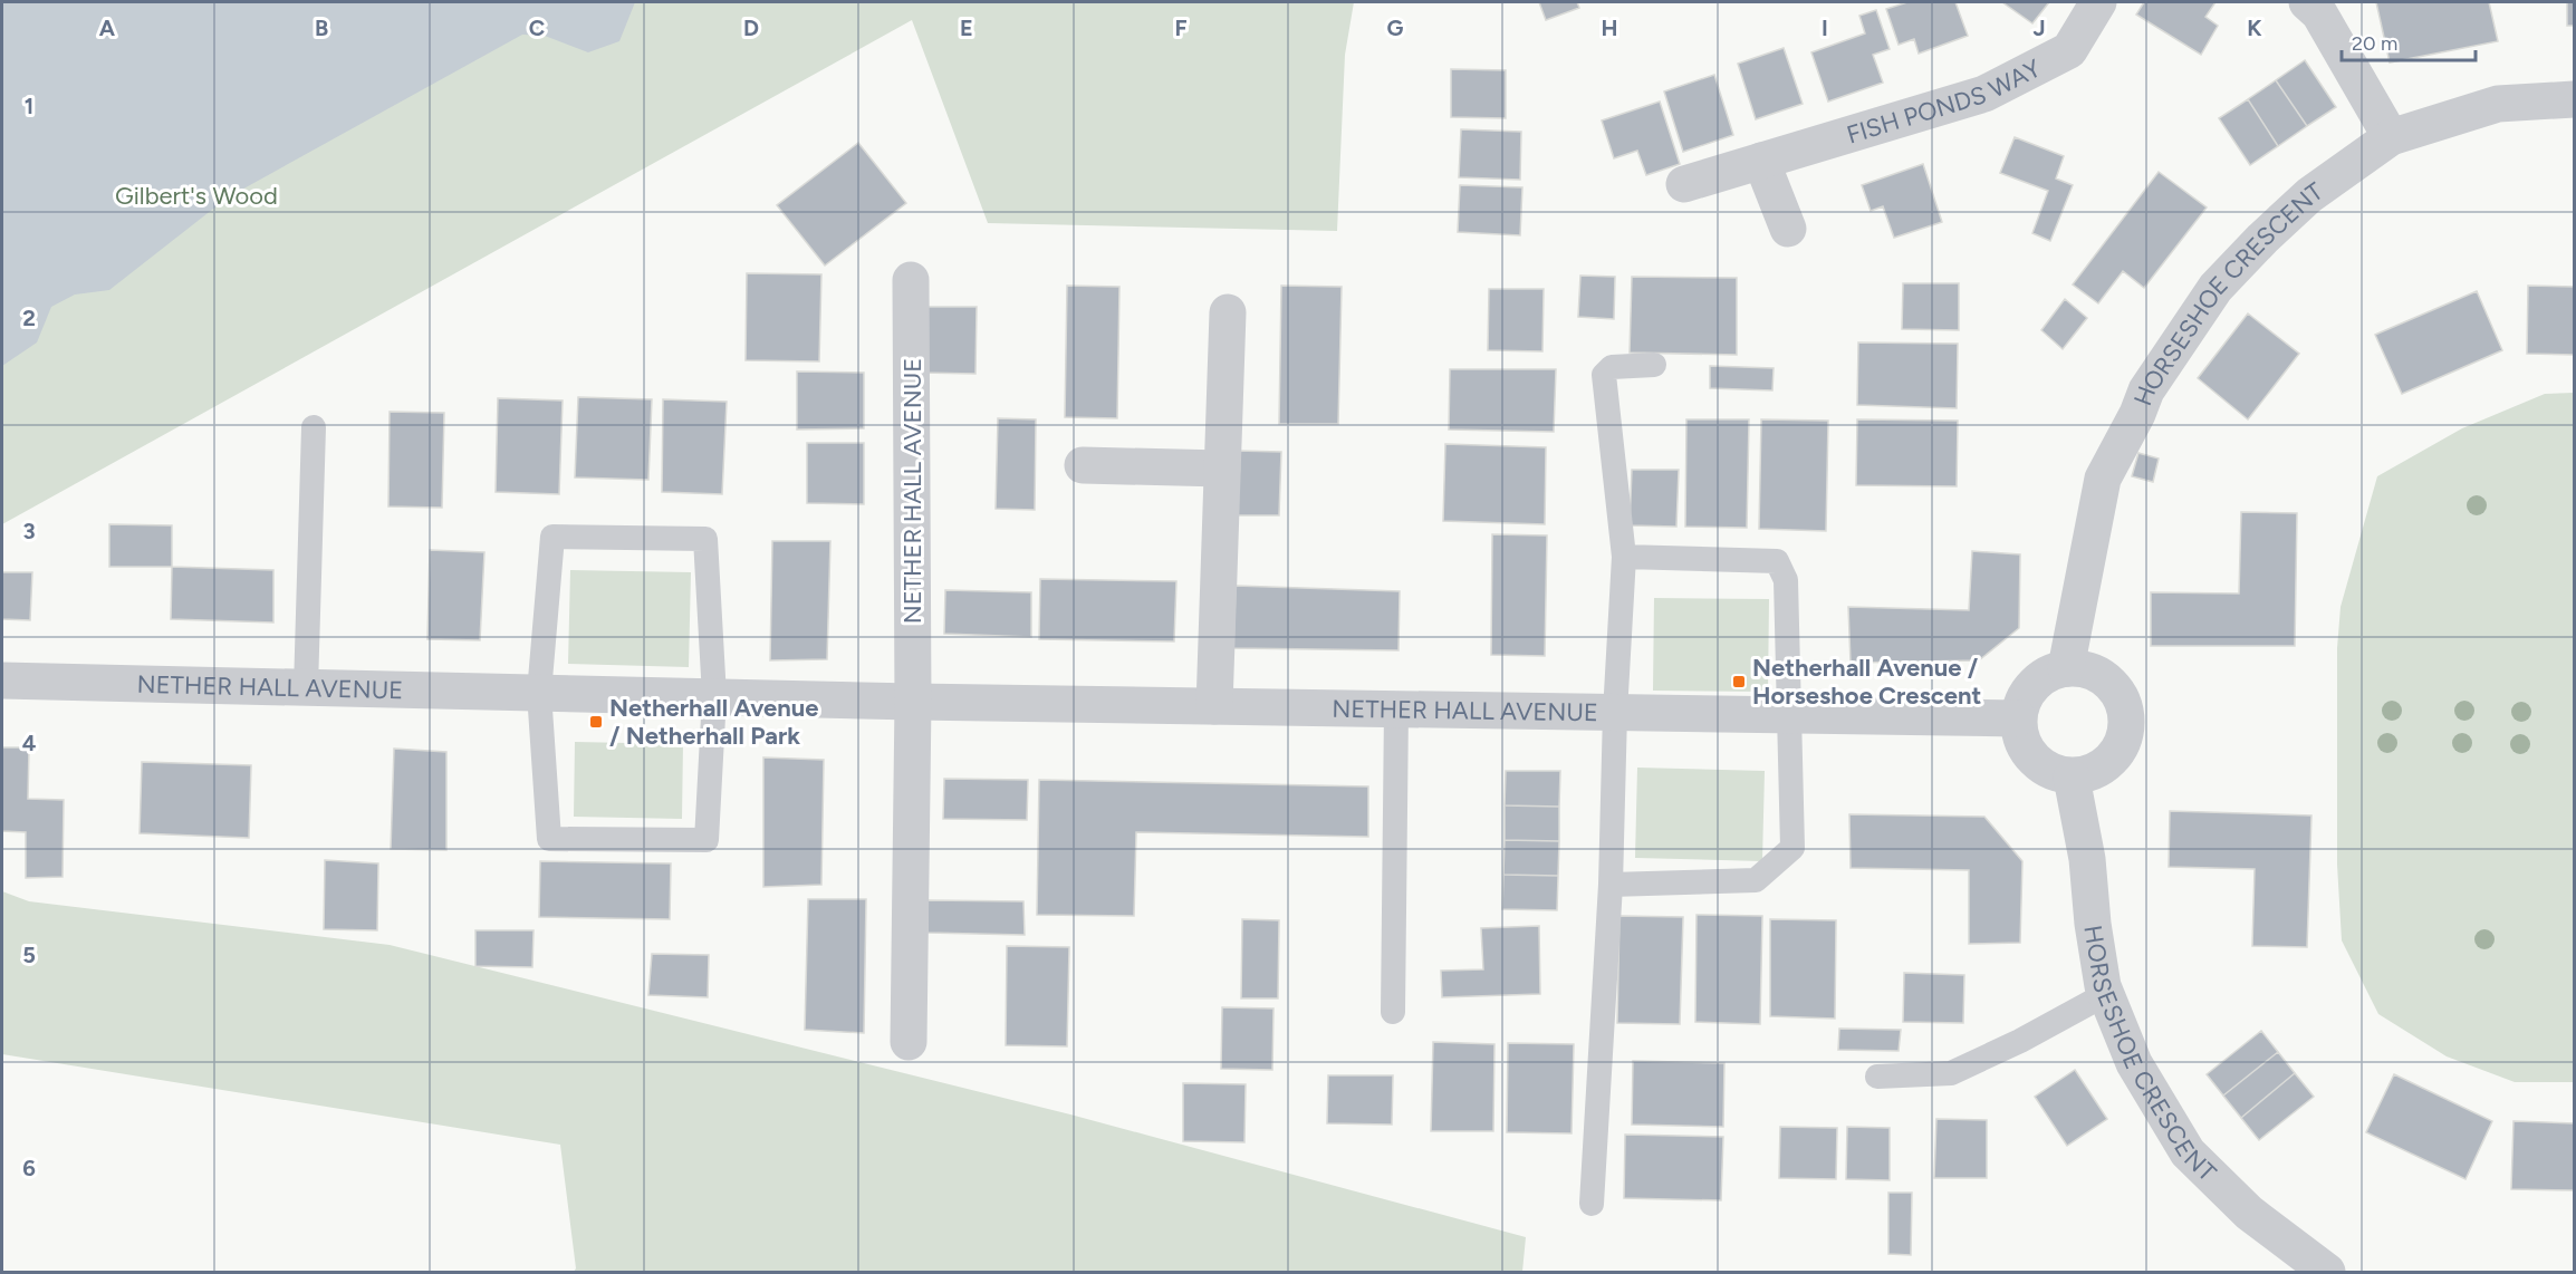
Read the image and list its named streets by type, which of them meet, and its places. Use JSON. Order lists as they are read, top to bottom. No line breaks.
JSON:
{"streets":{"street":["FISH PONDS WAY","HORSESHOE CRESCENT","NETHER HALL AVENUE"]},"crossings":[["HORSESHOE CRESCENT","NETHER HALL AVENUE"]],"parks":["Gilbert's Wood"],"places":{"transit":["Netherhall Avenue / Horseshoe Crescent","Netherhall Avenue / Netherhall Park"]},"scale_bar":"20 m","grid":{"columns":["A","B","C","D","E","F","G","H","I","J","K"],"rows":["1","2","3","4","5","6"]}}
